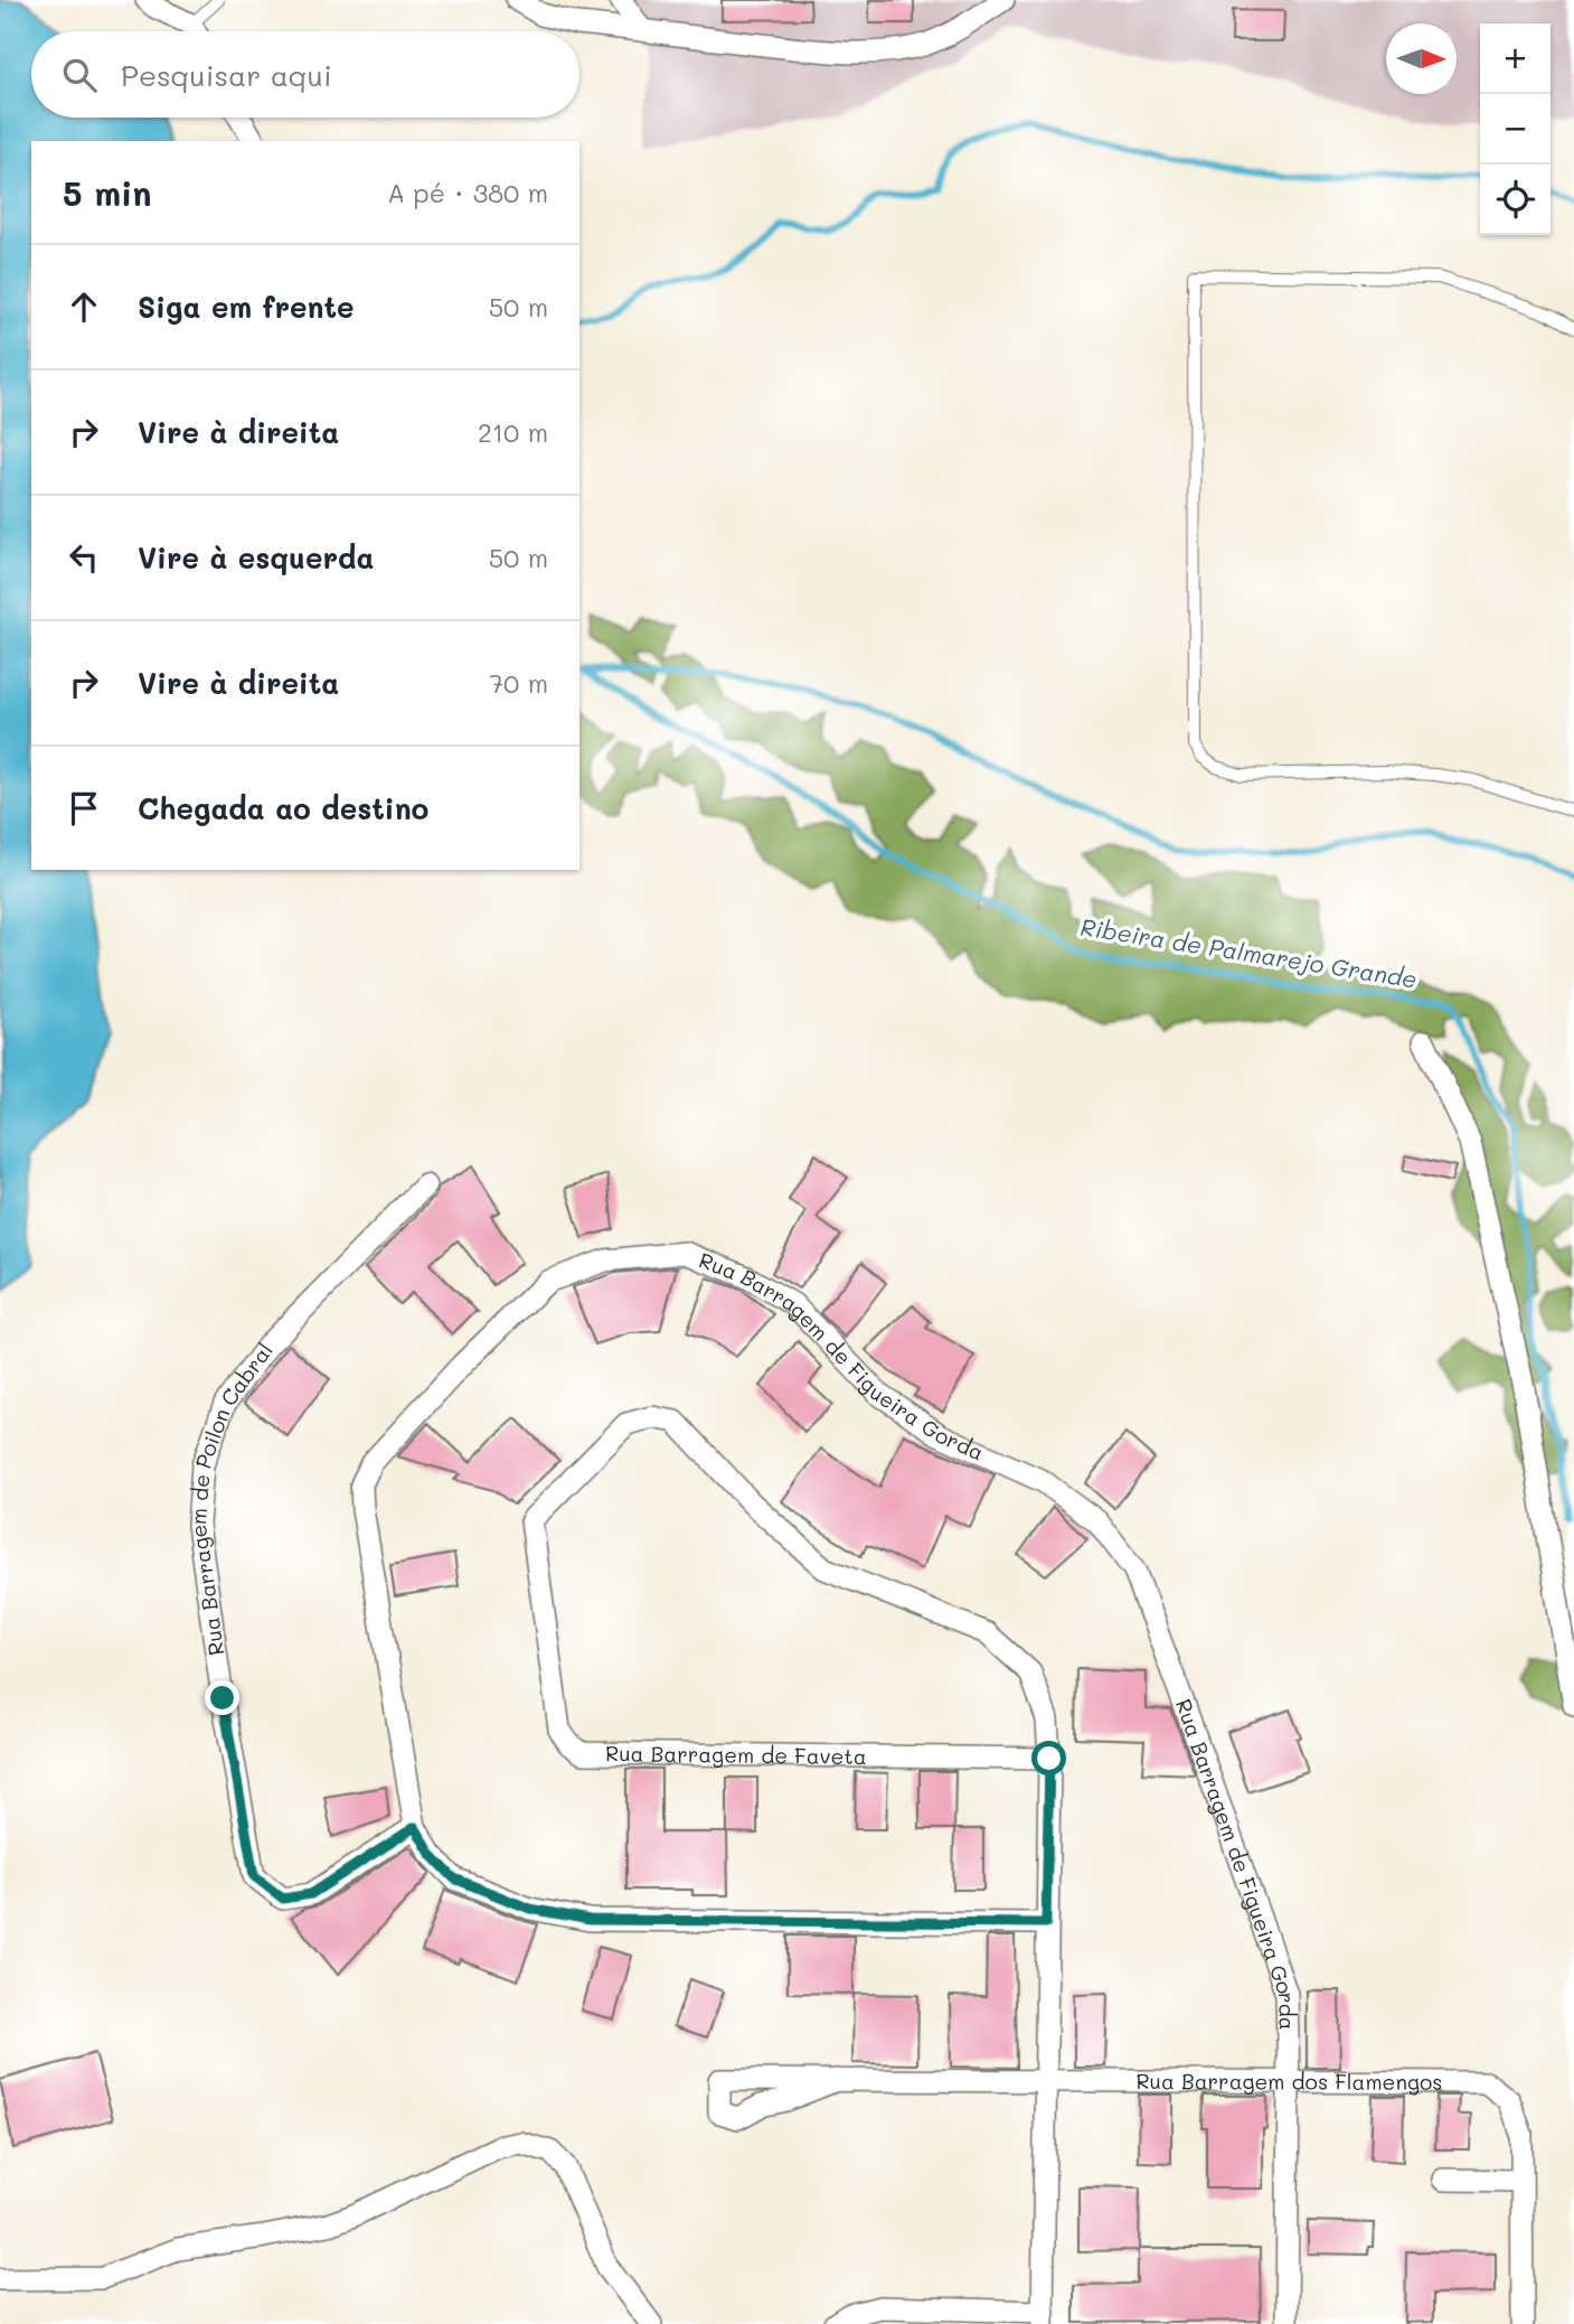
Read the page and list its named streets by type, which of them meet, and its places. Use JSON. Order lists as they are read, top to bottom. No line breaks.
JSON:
{"streets":{"street":["Rua Barragem de Figueira Gorda","Rua Barragem de Poilon Cabral","Rua Barragem de Faveta","Rua Barragem dos Flamengos"]},"crossings":[["Rua Barragem de Figueira Gorda","Rua Barragem de Poilon Cabral"],["Rua Barragem de Figueira Gorda","Rua Barragem de Faveta"],["Rua Barragem de Figueira Gorda","Rua Barragem dos Flamengos"],["Rua Barragem de Faveta","Rua Barragem dos Flamengos"]],"water":["Ribeira de Palmarejo Grande"],"north":"right","page":{"map_buttons":["+","−"],"search":"Pesquisar aqui","heading":["5 min","A pé · 380 m"],"list":[["Siga em frente","50 m"],["Vire à direita","210 m"],["Vire à esquerda","50 m"],["Vire à direita","70 m"],"Chegada ao destino"]}}
